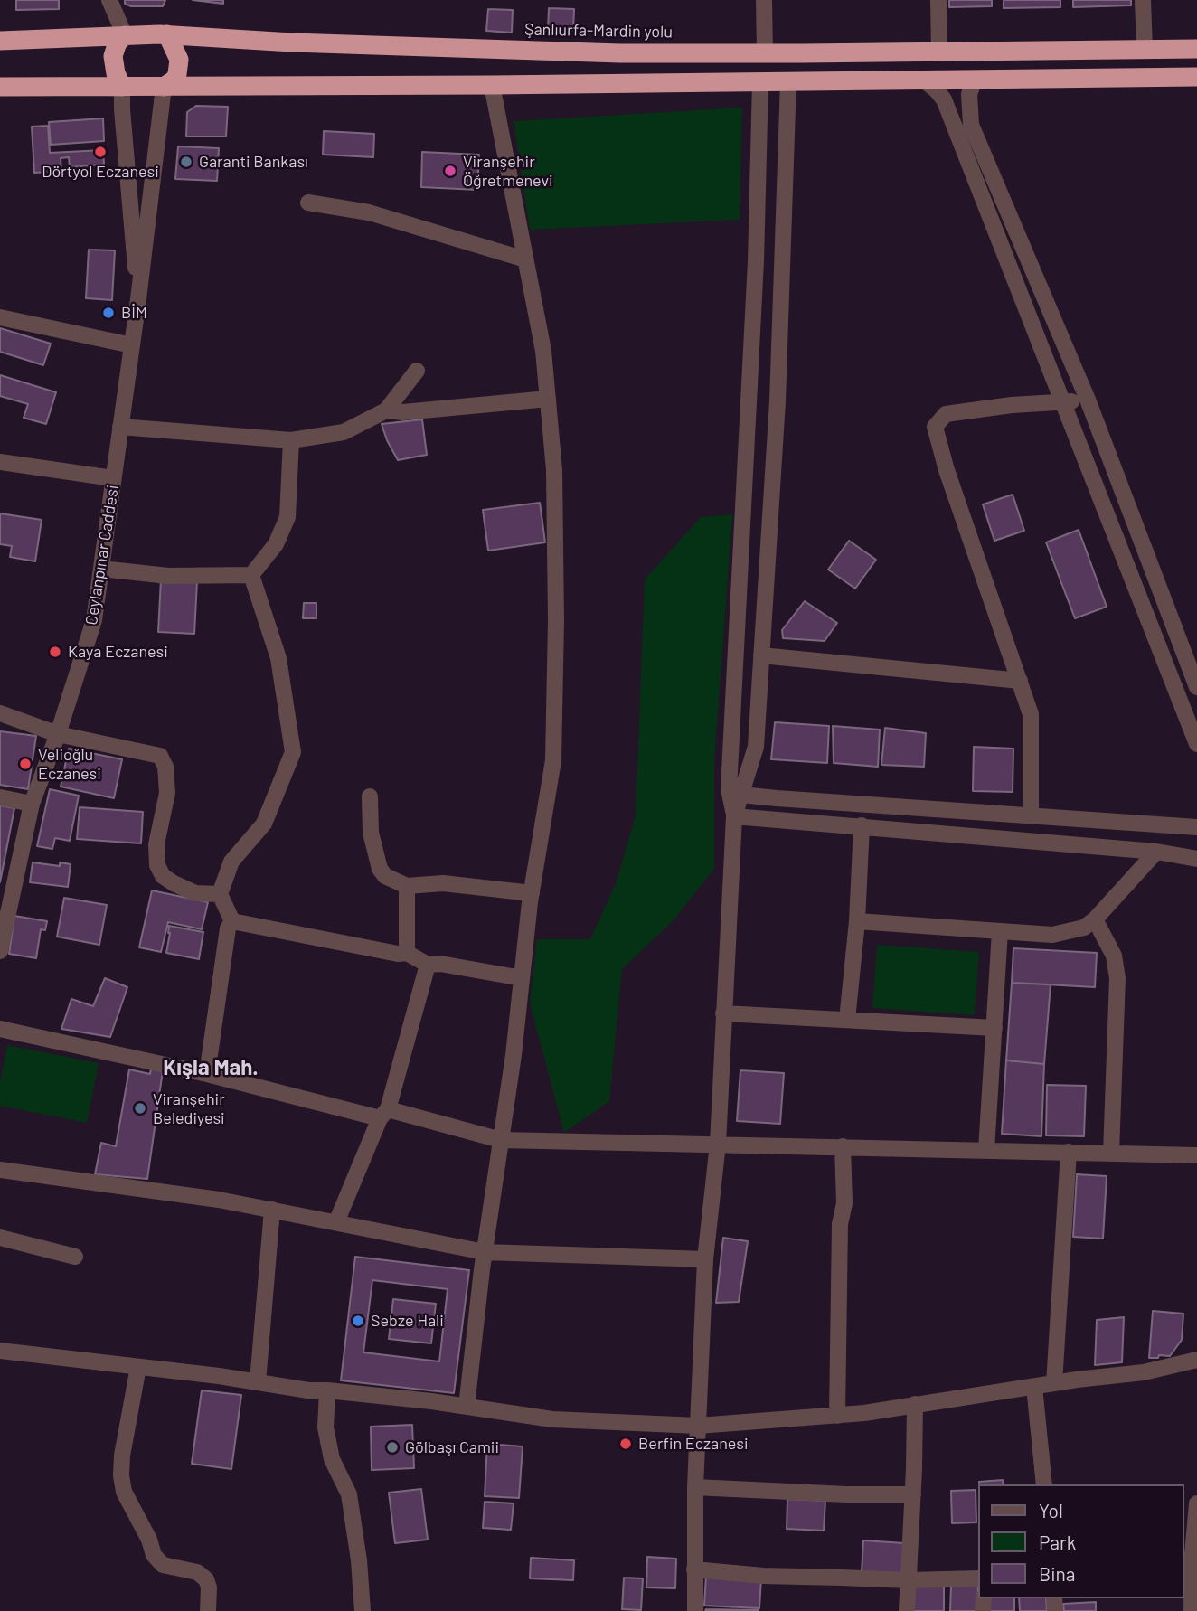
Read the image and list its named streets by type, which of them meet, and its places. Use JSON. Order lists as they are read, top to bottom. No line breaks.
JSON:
{"streets":{"highway":["Şanlıurfa-Mardin yolu"],"street":["Ceylanpınar Caddesi"]},"districts":["Kışla Mah."],"places":["Dörtyol Eczanesi","Garanti Bankası","Viranşehir Öğretmenevi","BİM","Kaya Eczanesi","Velioğlu Eczanesi","Viranşehir Belediyesi","Sebze Hali","Berfin Eczanesi","Gölbaşı Camii"],"legend":["Yol","Park","Bina"]}
